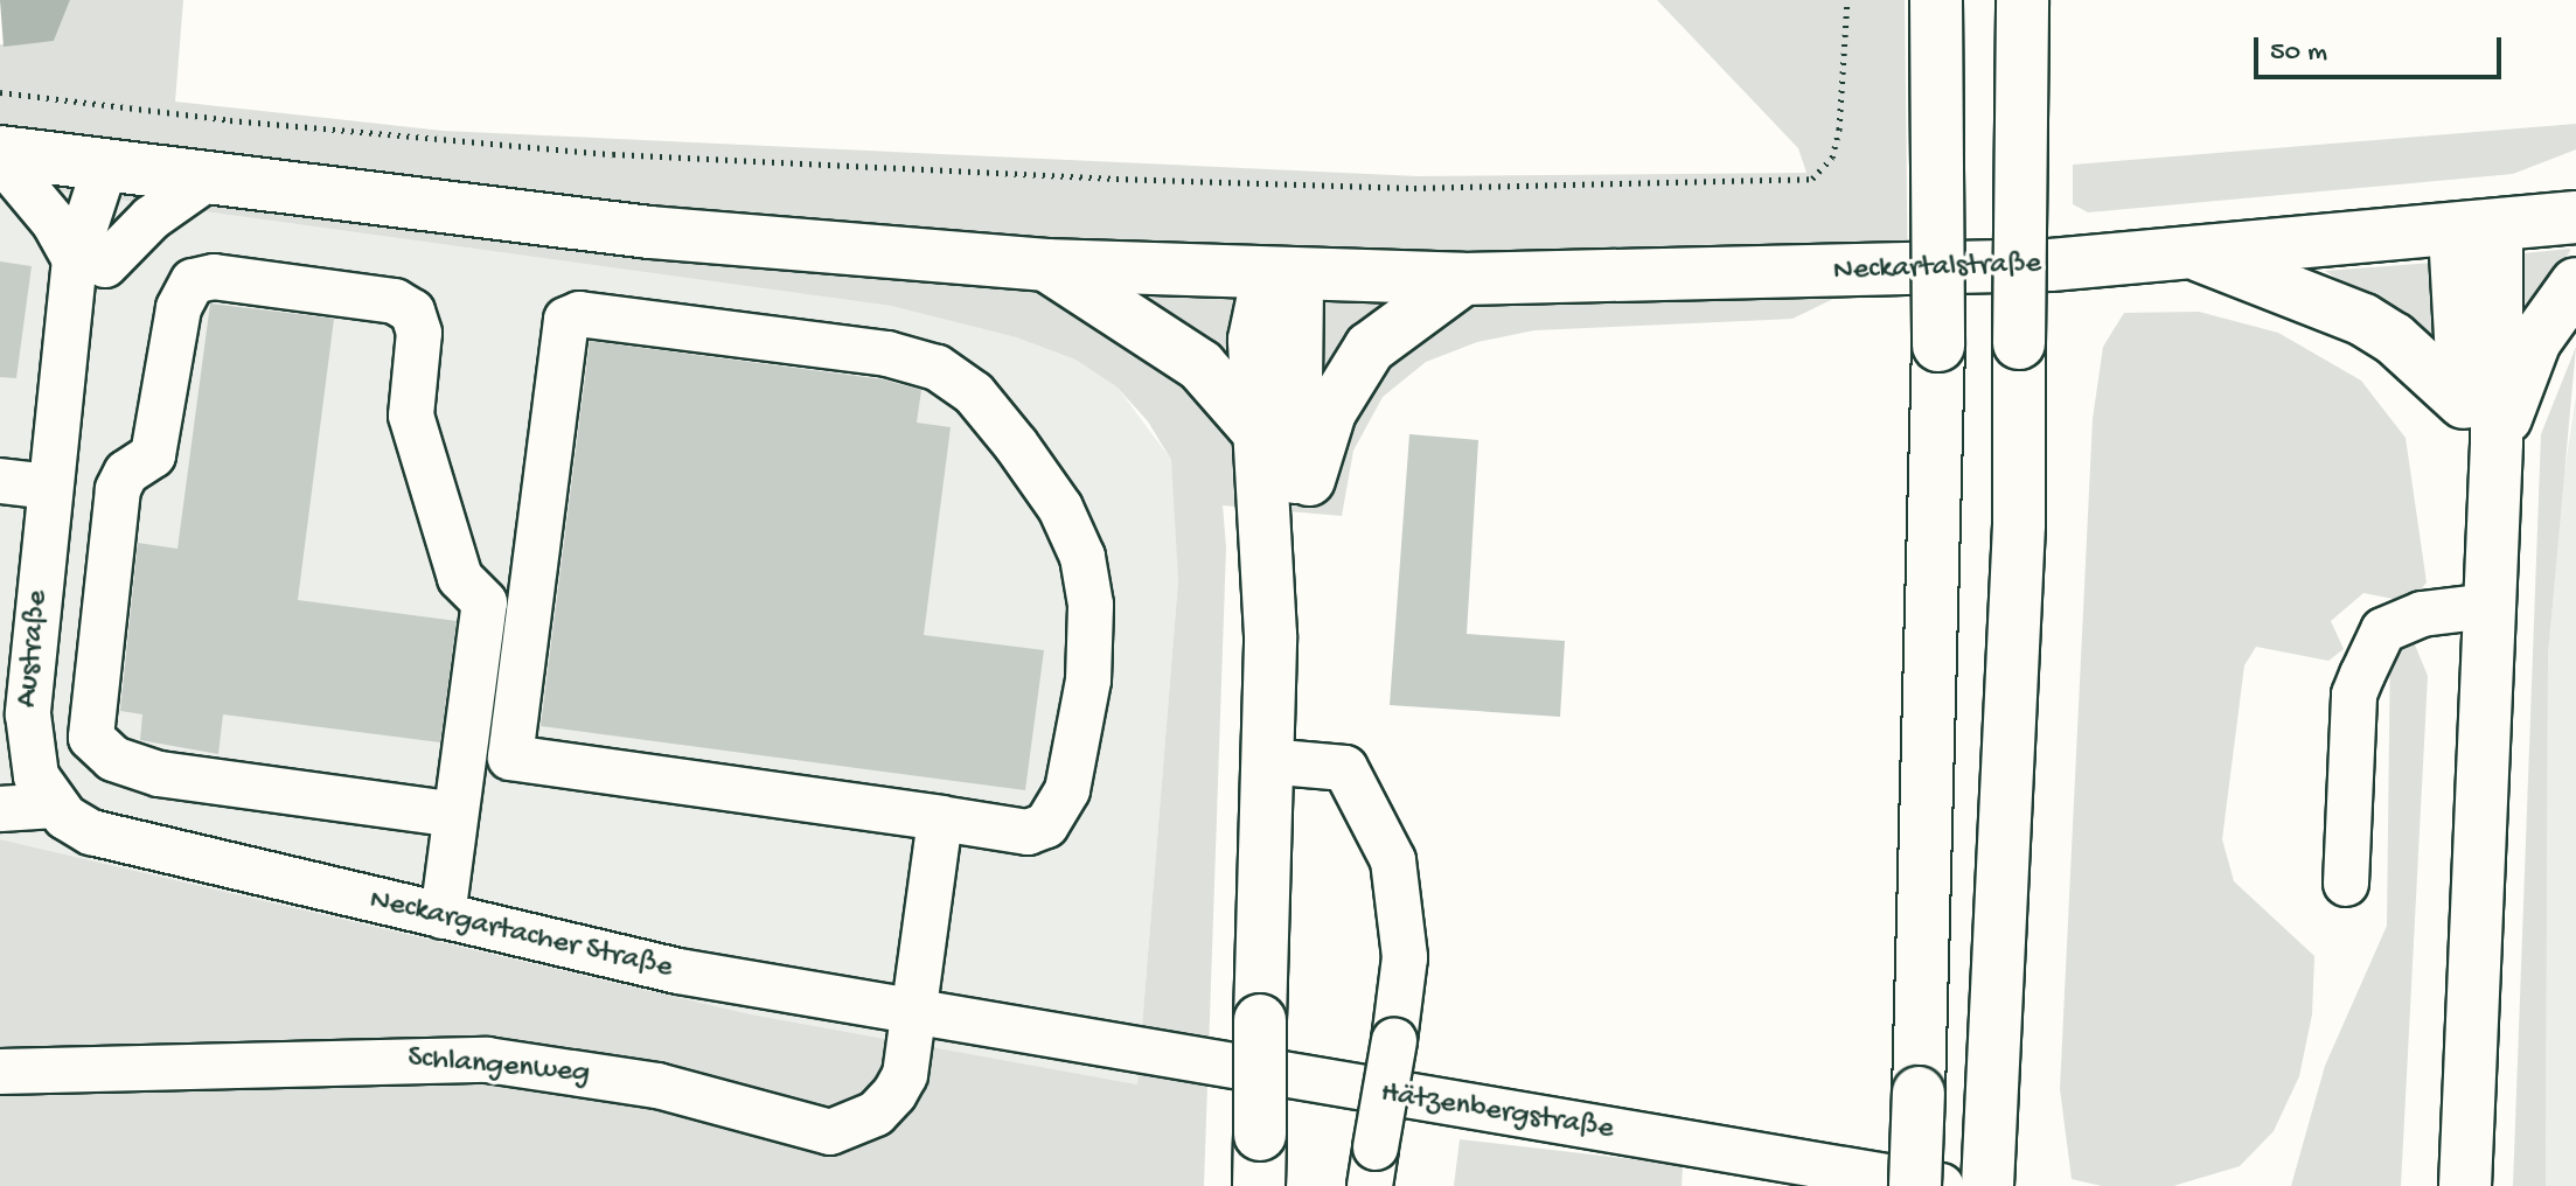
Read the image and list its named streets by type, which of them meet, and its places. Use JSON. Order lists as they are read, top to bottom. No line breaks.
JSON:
{"streets":{"main road":["Neckartalstraße"],"street":["Austraße","Neckargartacher Straße","Schlangenweg","Hätzenbergstraße"]},"crossings":[["Neckartalstraße","Austraße"],["Austraße","Neckargartacher Straße"],["Neckargartacher Straße","Schlangenweg"],["Neckargartacher Straße","Hätzenbergstraße"]],"scale_bar":"50 m"}
